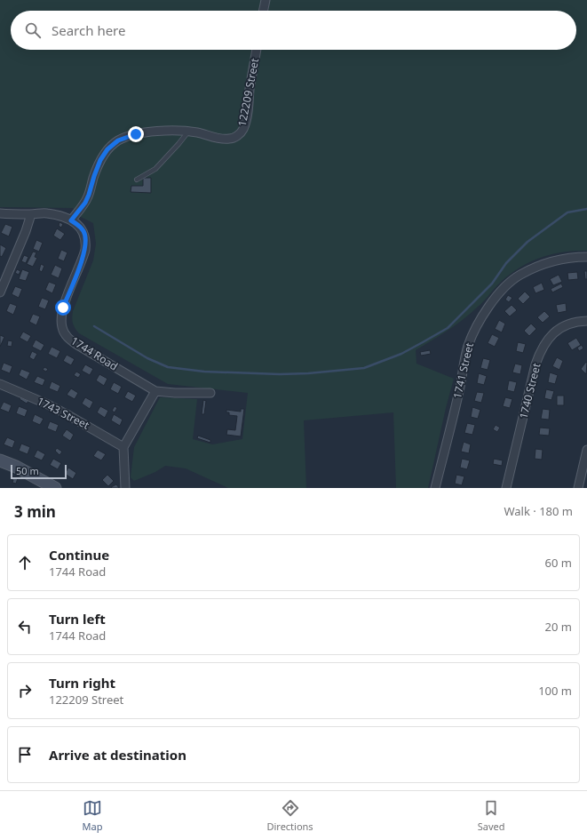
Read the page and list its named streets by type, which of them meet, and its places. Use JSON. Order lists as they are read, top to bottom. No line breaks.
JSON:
{"streets":{"street":["122209 Street","1744 Road","1741 Street","1740 Street","1743 Street"]},"crossings":[["122209 Street","1744 Road"]],"scale_bar":"50 m","page":{"search":"Search here","scale":"50 m","heading":["3 min","Walk · 180 m"],"list":[["Continue","1744 Road","60 m"],["Turn left","1744 Road","20 m"],["Turn right","122209 Street","100 m"],"Arrive at destination"],"nav":["Map","Directions","Saved"]}}
